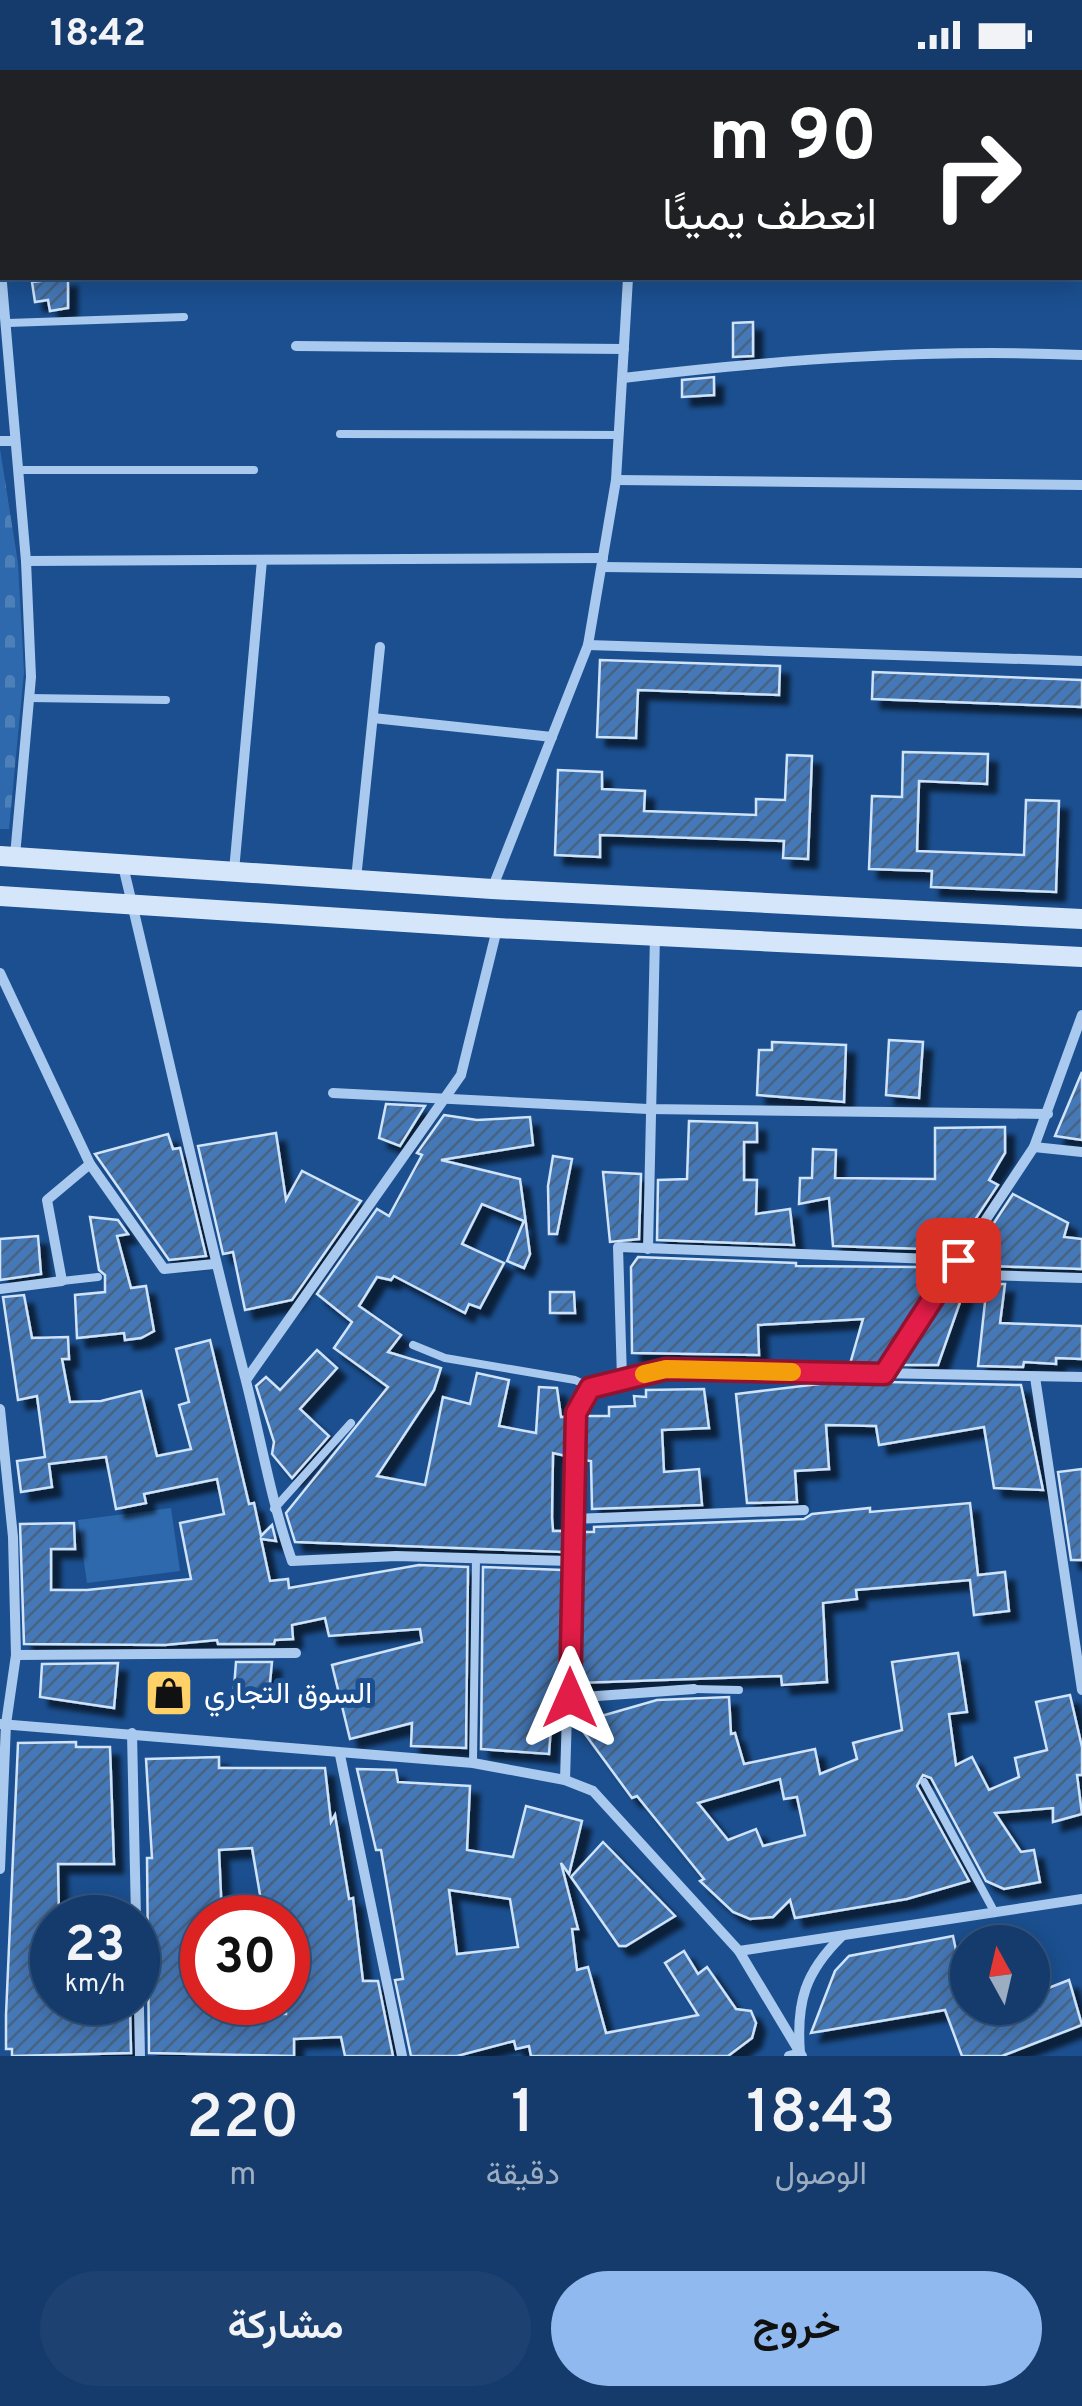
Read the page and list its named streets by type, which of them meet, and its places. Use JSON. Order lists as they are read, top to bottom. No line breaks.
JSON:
{"places":{"shop":["السوق التجاري"]},"north":"top","page":{"status":"18:42","turn":["90 m","انعطف يمينًا"],"speed":"23 km/h","limit":"30","eta":["18:43","الوصول","1","دقيقة","220","m"],"buttons":["خروج","مشاركة"]}}
